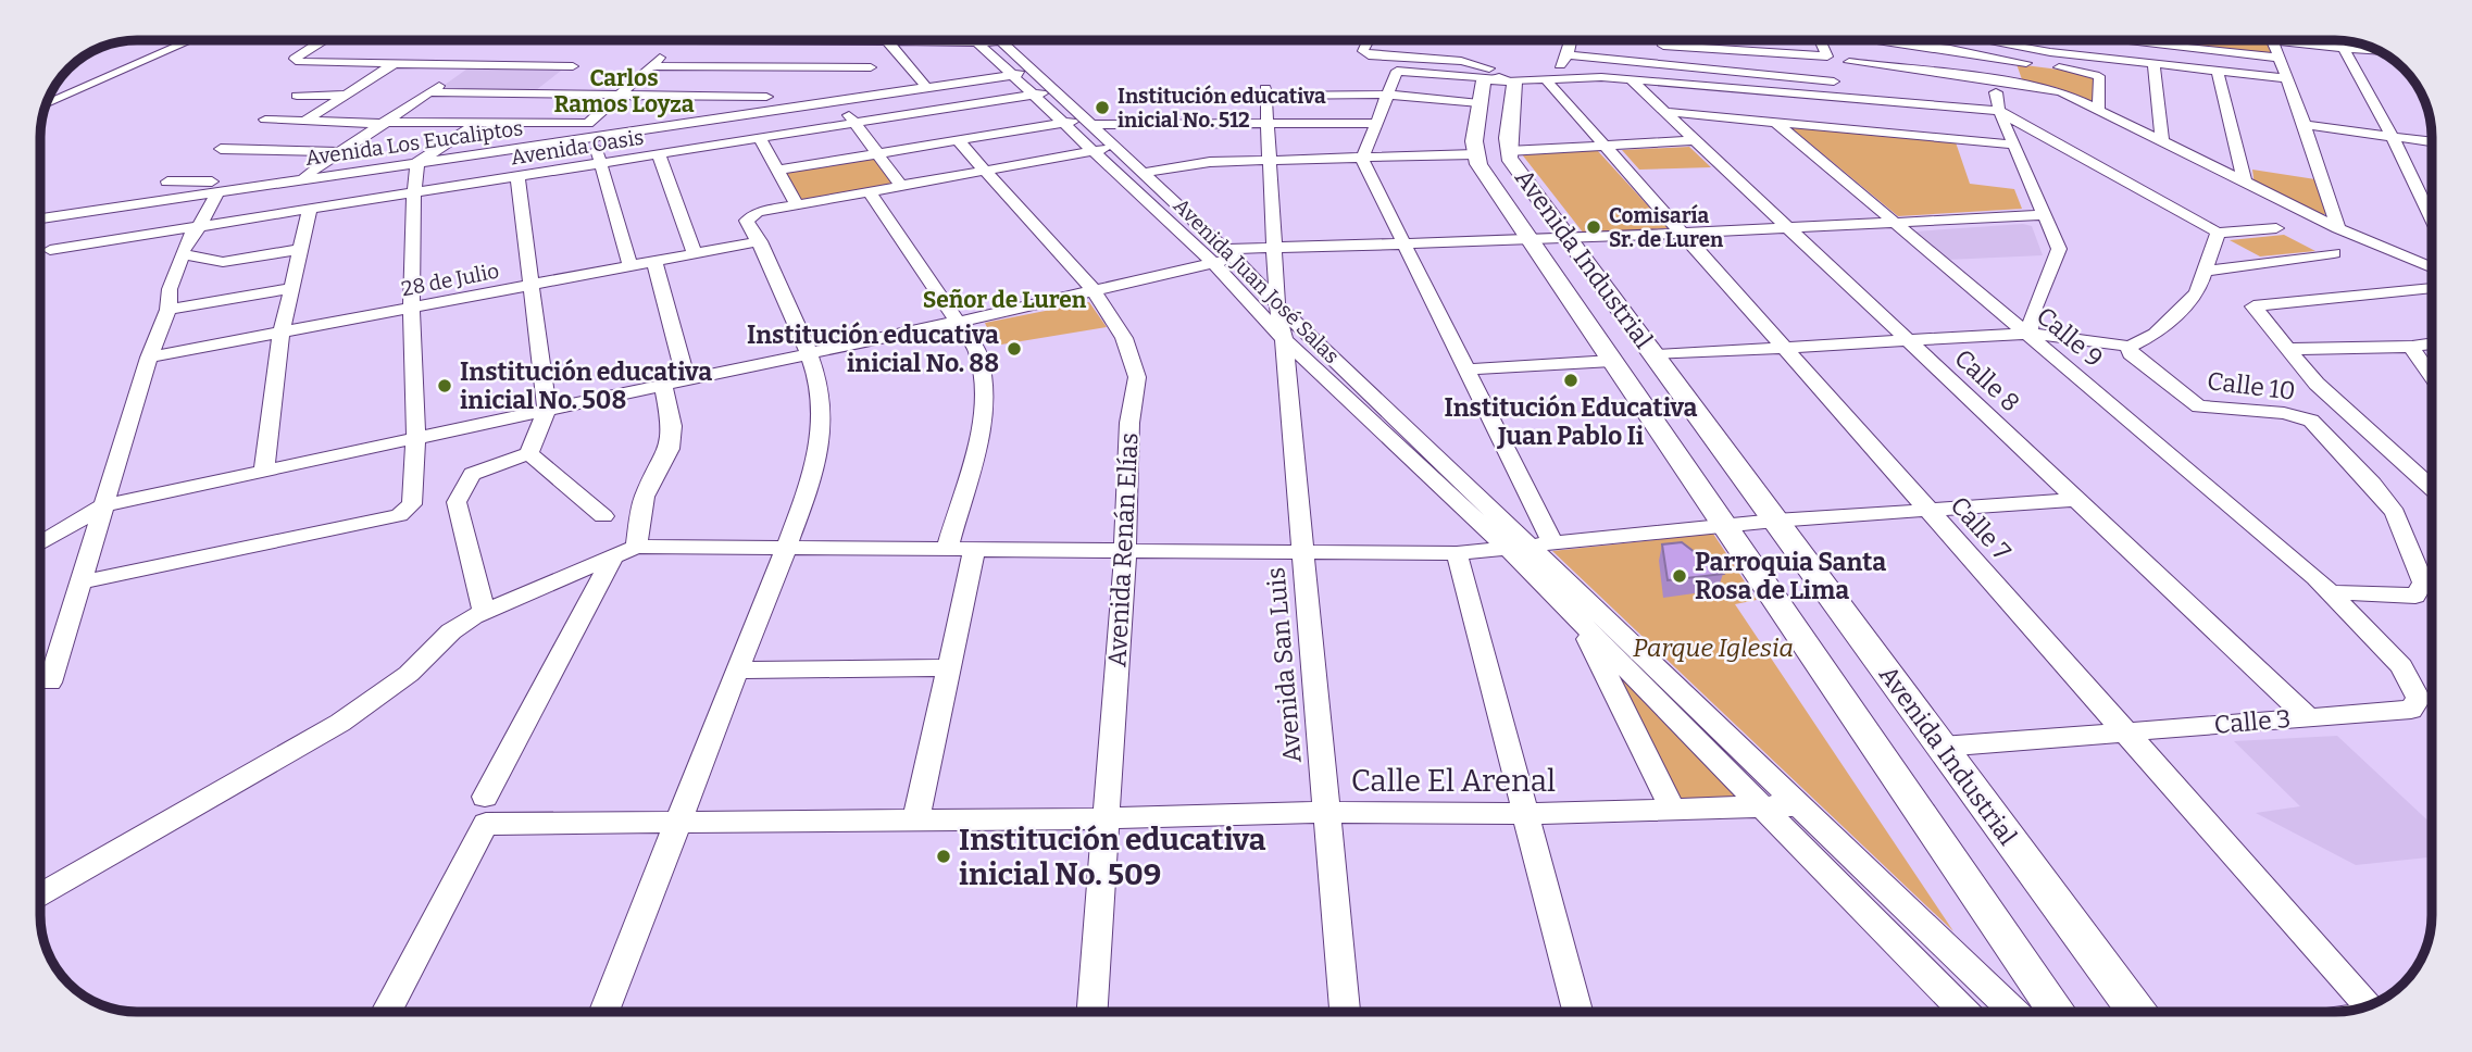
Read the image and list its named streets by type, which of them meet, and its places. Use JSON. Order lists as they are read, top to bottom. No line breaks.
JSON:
{"streets":{"street":["Avenida Los Eucaliptos","Avenida Oasis","Avenida Industrial","28 de Julio","Avenida Juan José Salas","Calle 9","Calle 8","Calle 10","Calle 7","Avenida Renán Elías","Avenida San Luis","Calle 3","Calle El Arenal"]},"crossings":[["Avenida Los Eucaliptos","Avenida Juan José Salas"],["Avenida Oasis","Avenida Juan José Salas"],["Avenida Industrial","Calle 3"],["Avenida Juan José Salas","Avenida San Luis"],["Calle 9","Calle 10"],["Calle 9","Calle 3"],["Calle 8","Calle 3"],["Calle 10","Calle 3"],["Calle 7","Calle 3"],["Avenida Renán Elías","Calle El Arenal"],["Avenida San Luis","Calle El Arenal"]],"districts":["Carlos Ramos Loyza","Señor de Luren"],"parks":["Parque Iglesia"],"places":["Institución educativa inicial No. 512","Comisaría Sr. de Luren","Institución educativa inicial No. 88","Institución Educativa Juan Pablo Ii","Institución educativa inicial No. 508","Parroquia Santa Rosa de Lima","Institución educativa inicial No. 509"]}
